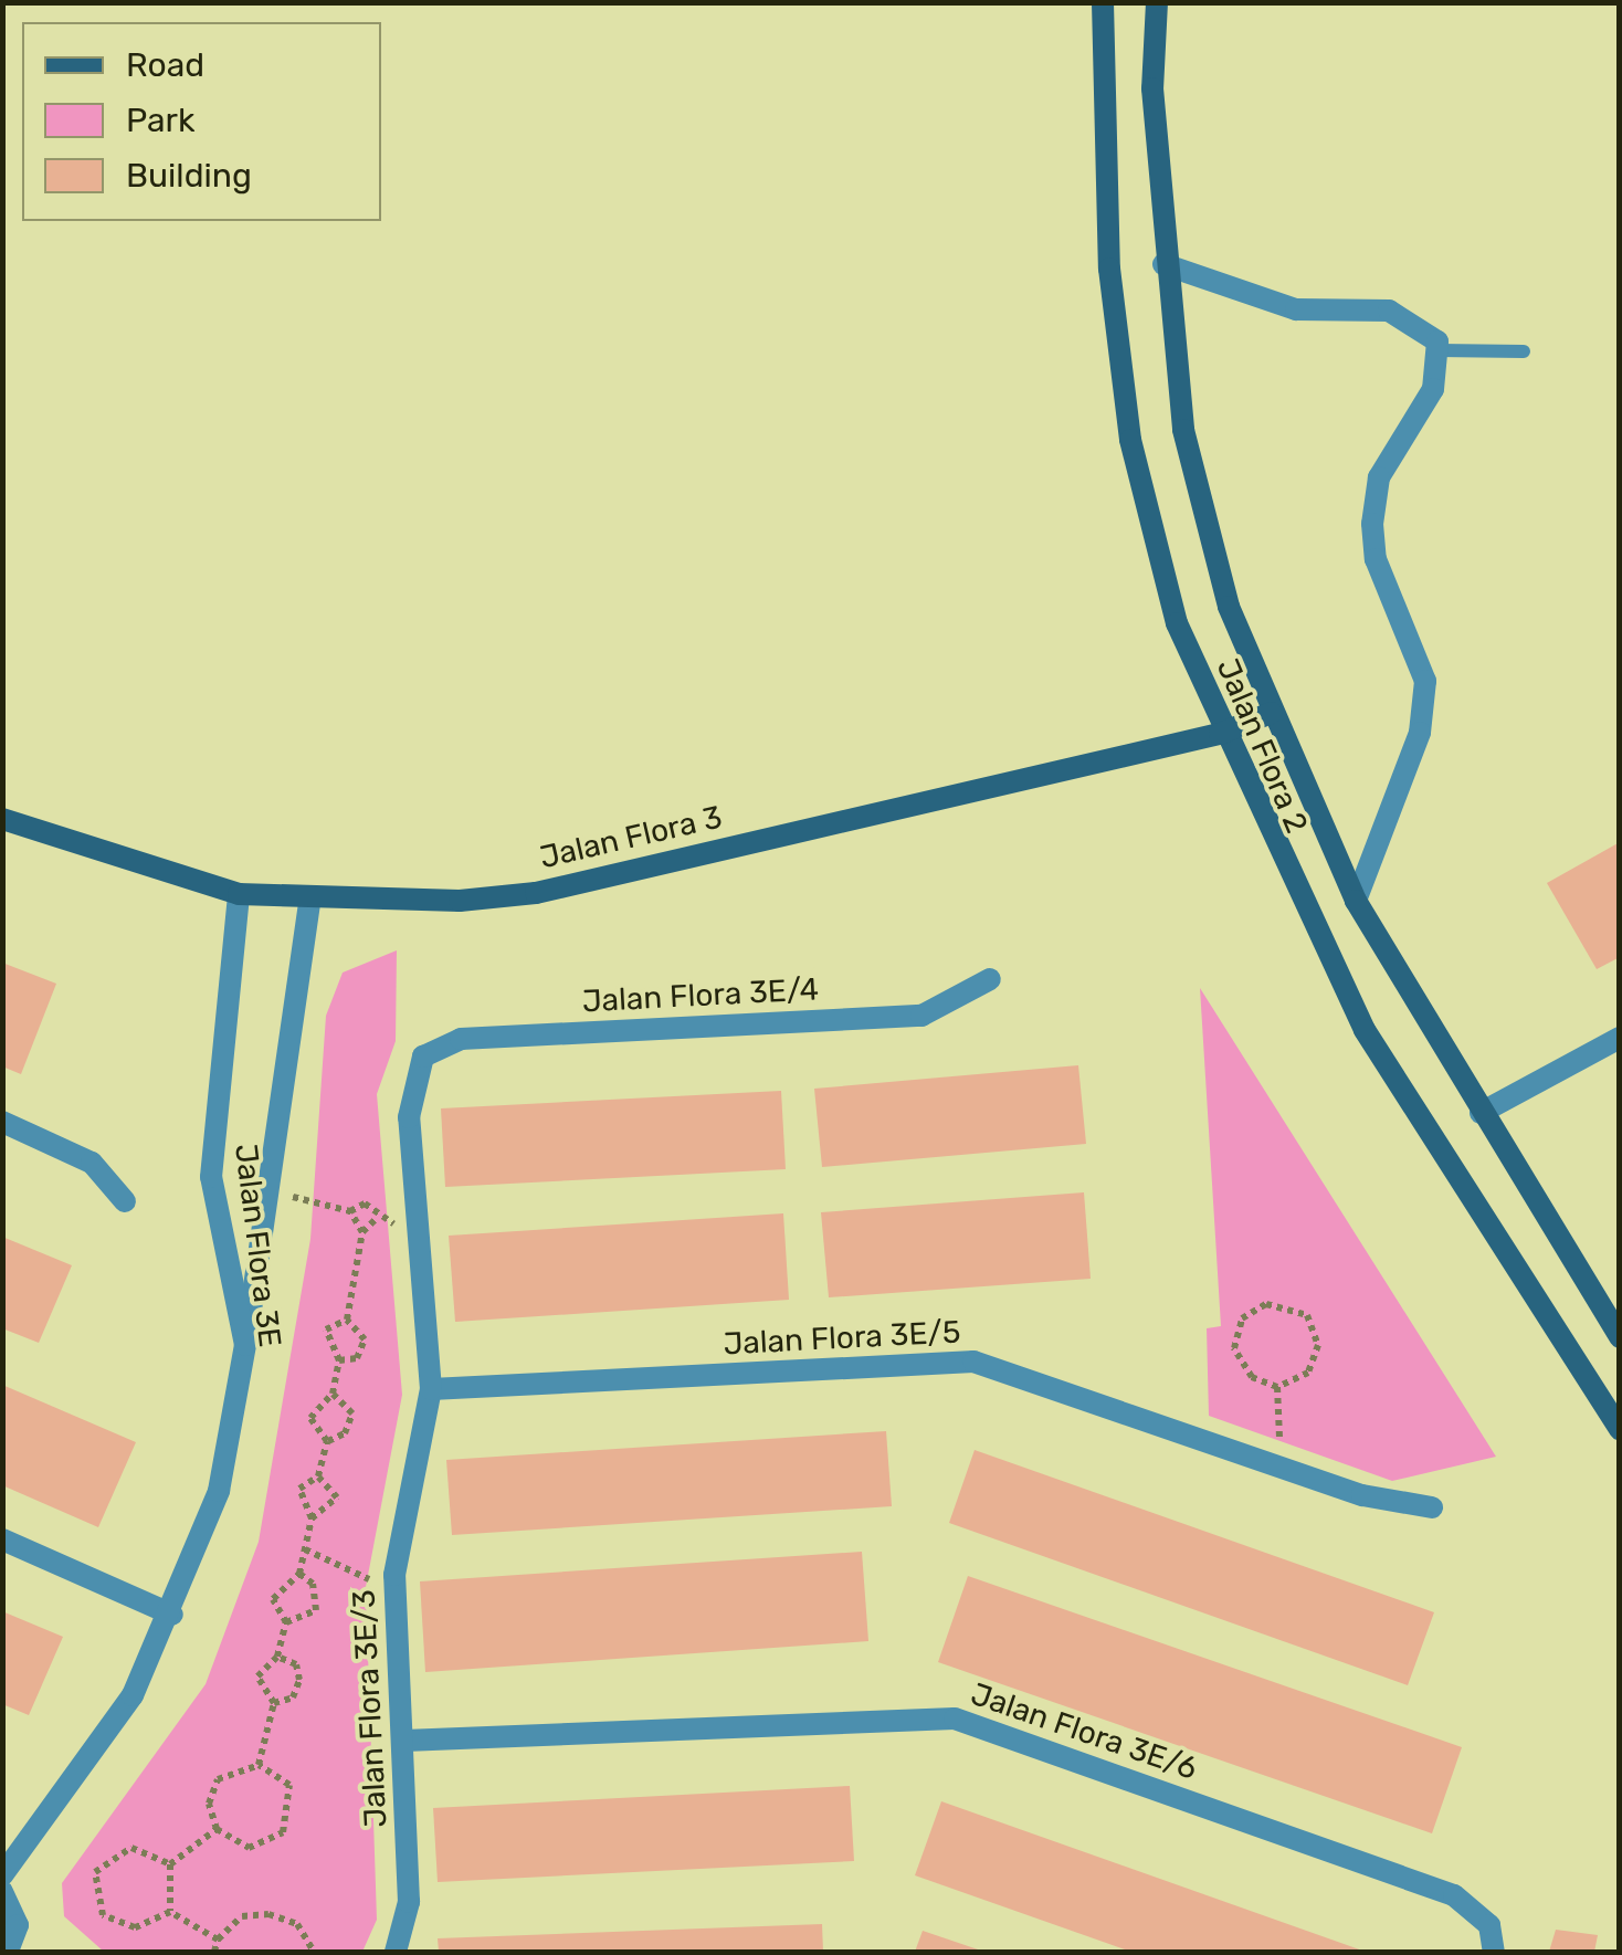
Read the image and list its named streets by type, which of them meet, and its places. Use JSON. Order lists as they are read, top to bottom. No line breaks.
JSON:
{"streets":{"street":["Jalan Flora 2","Jalan Flora 3","Jalan Flora 3E/4","Jalan Flora 3E","Jalan Flora 3E/5","Jalan Flora 3E/3","Jalan Flora 3E/6"]},"crossings":[["Jalan Flora 2","Jalan Flora 3"],["Jalan Flora 3","Jalan Flora 3E"],["Jalan Flora 3E/4","Jalan Flora 3E/3"],["Jalan Flora 3E/5","Jalan Flora 3E/3"],["Jalan Flora 3E/3","Jalan Flora 3E/6"]],"legend":["Road","Park","Building"]}
